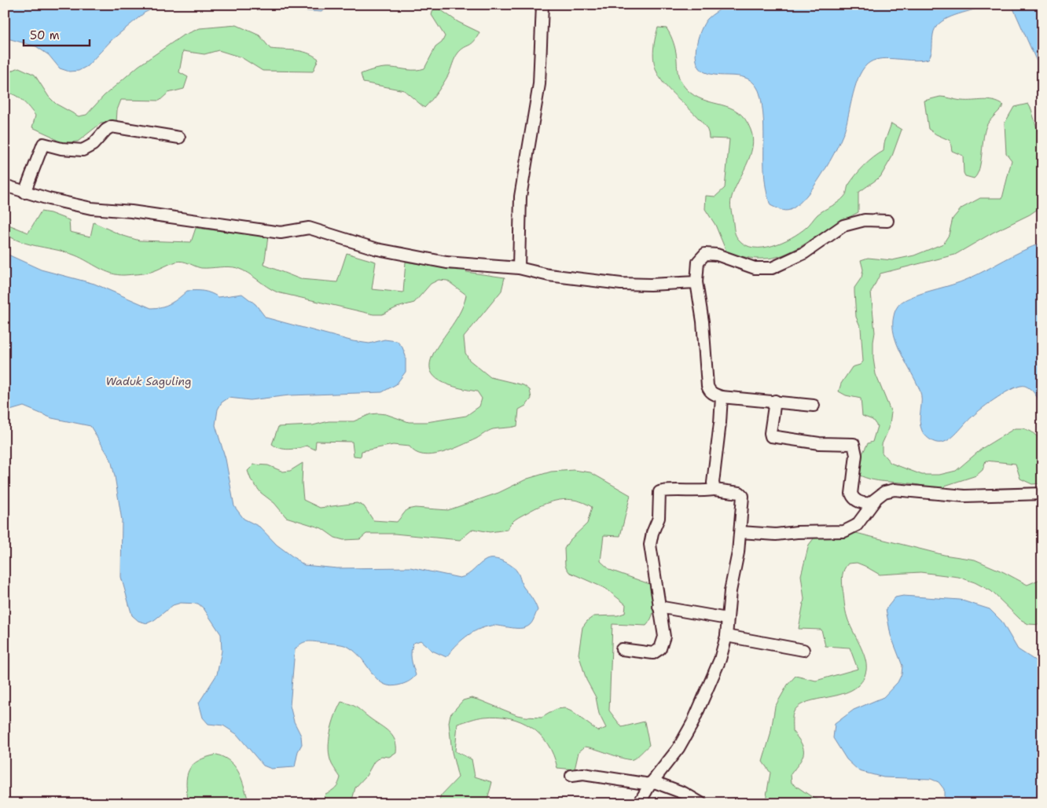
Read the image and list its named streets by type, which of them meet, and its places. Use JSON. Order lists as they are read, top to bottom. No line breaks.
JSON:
{"water":["Waduk Saguling"],"scale_bar":"50 m"}
